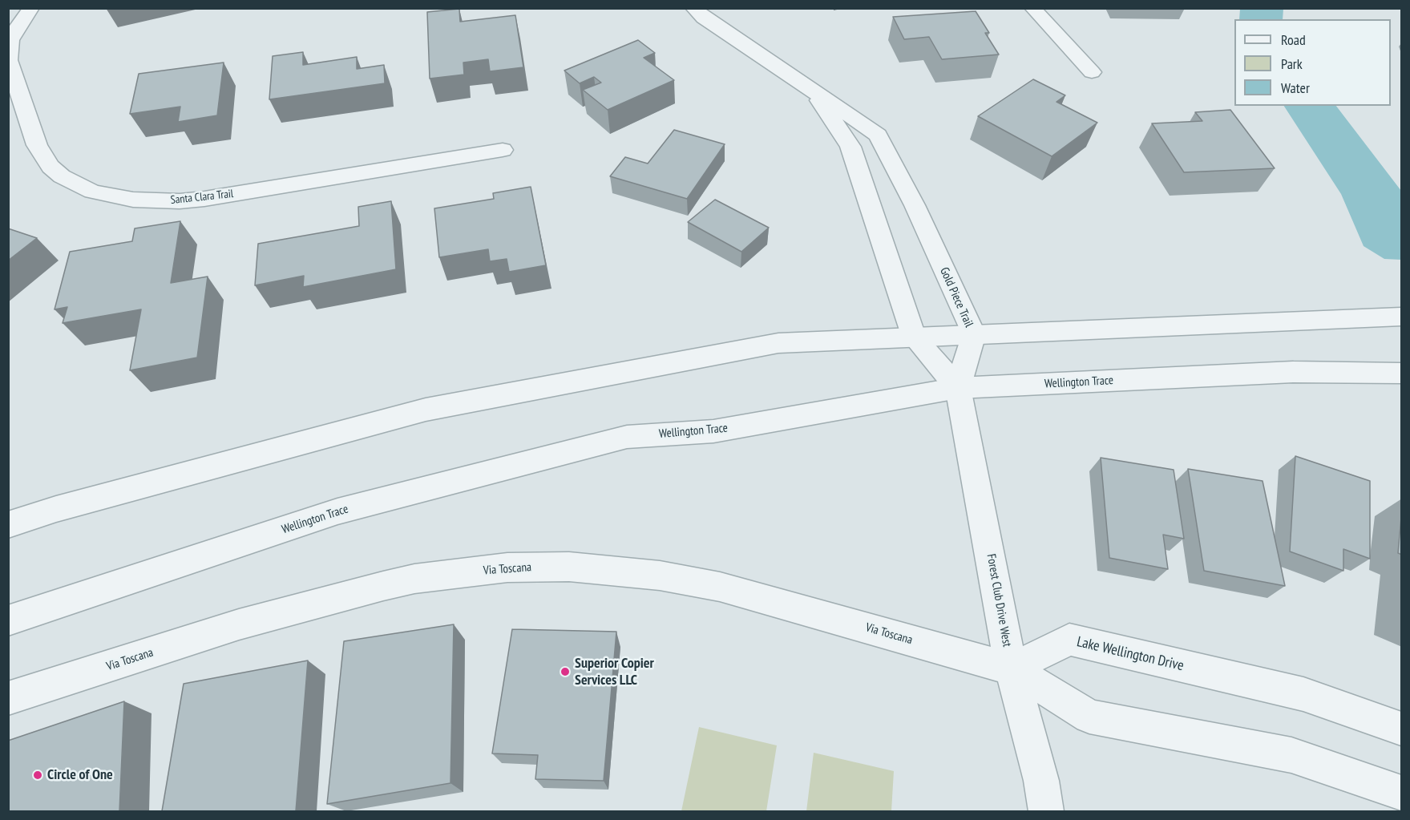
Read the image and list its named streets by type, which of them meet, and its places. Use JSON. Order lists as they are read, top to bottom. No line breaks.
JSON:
{"streets":{"street":["Santa Clara Trail","Gold Piece Trail","Wellington Trace","Via Toscana","Forest Club Drive West","Lake Wellington Drive"]},"crossings":[["Gold Piece Trail","Wellington Trace"],["Gold Piece Trail","Forest Club Drive West"],["Wellington Trace","Forest Club Drive West"],["Via Toscana","Forest Club Drive West"],["Via Toscana","Lake Wellington Drive"],["Forest Club Drive West","Lake Wellington Drive"]],"places":["Superior Copier Services LLC","Circle of One"],"legend":["Road","Park","Water"]}
